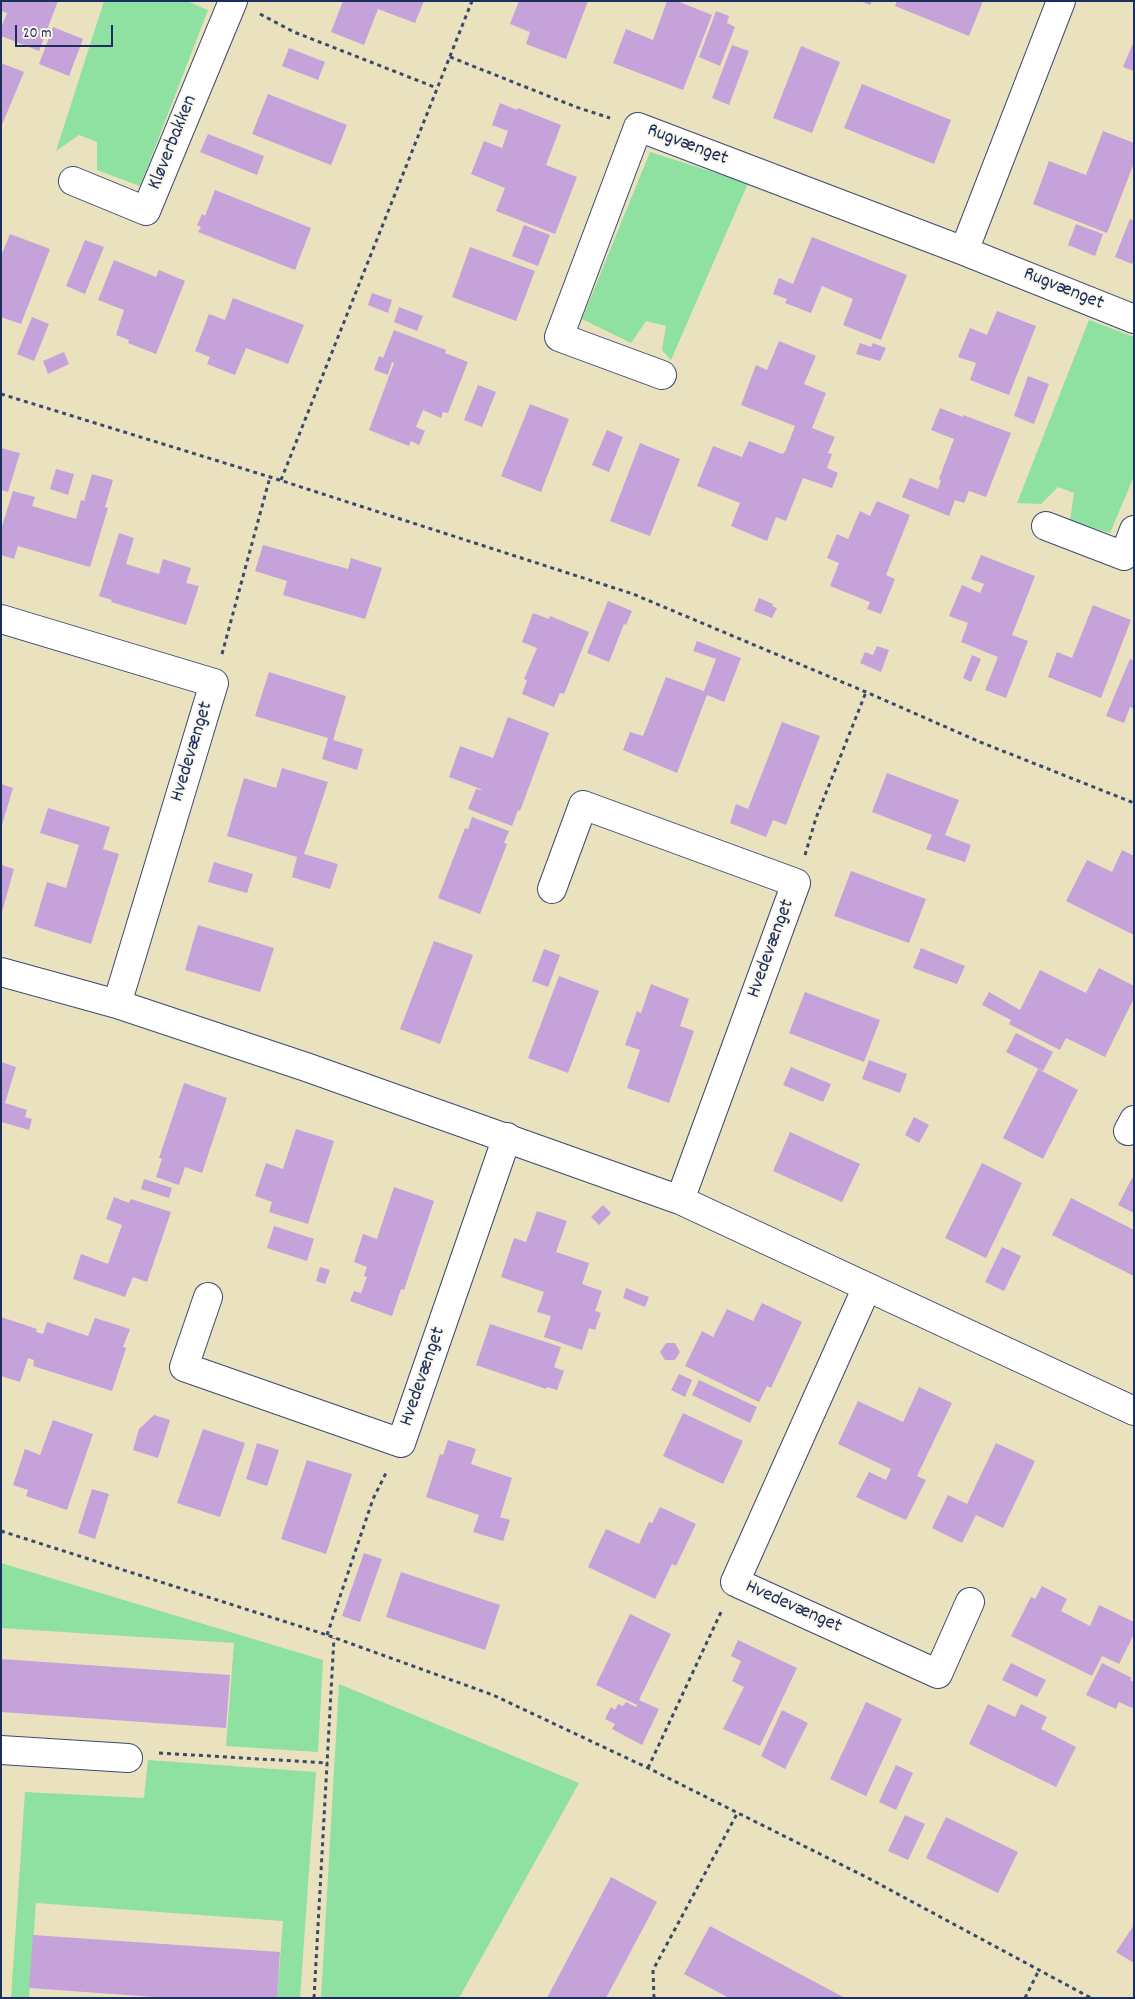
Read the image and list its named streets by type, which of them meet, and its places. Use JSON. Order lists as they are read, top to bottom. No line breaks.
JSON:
{"streets":{"street":["Kløverbakken","Rugvænget","Hvedevænget"]},"scale_bar":"20 m"}
